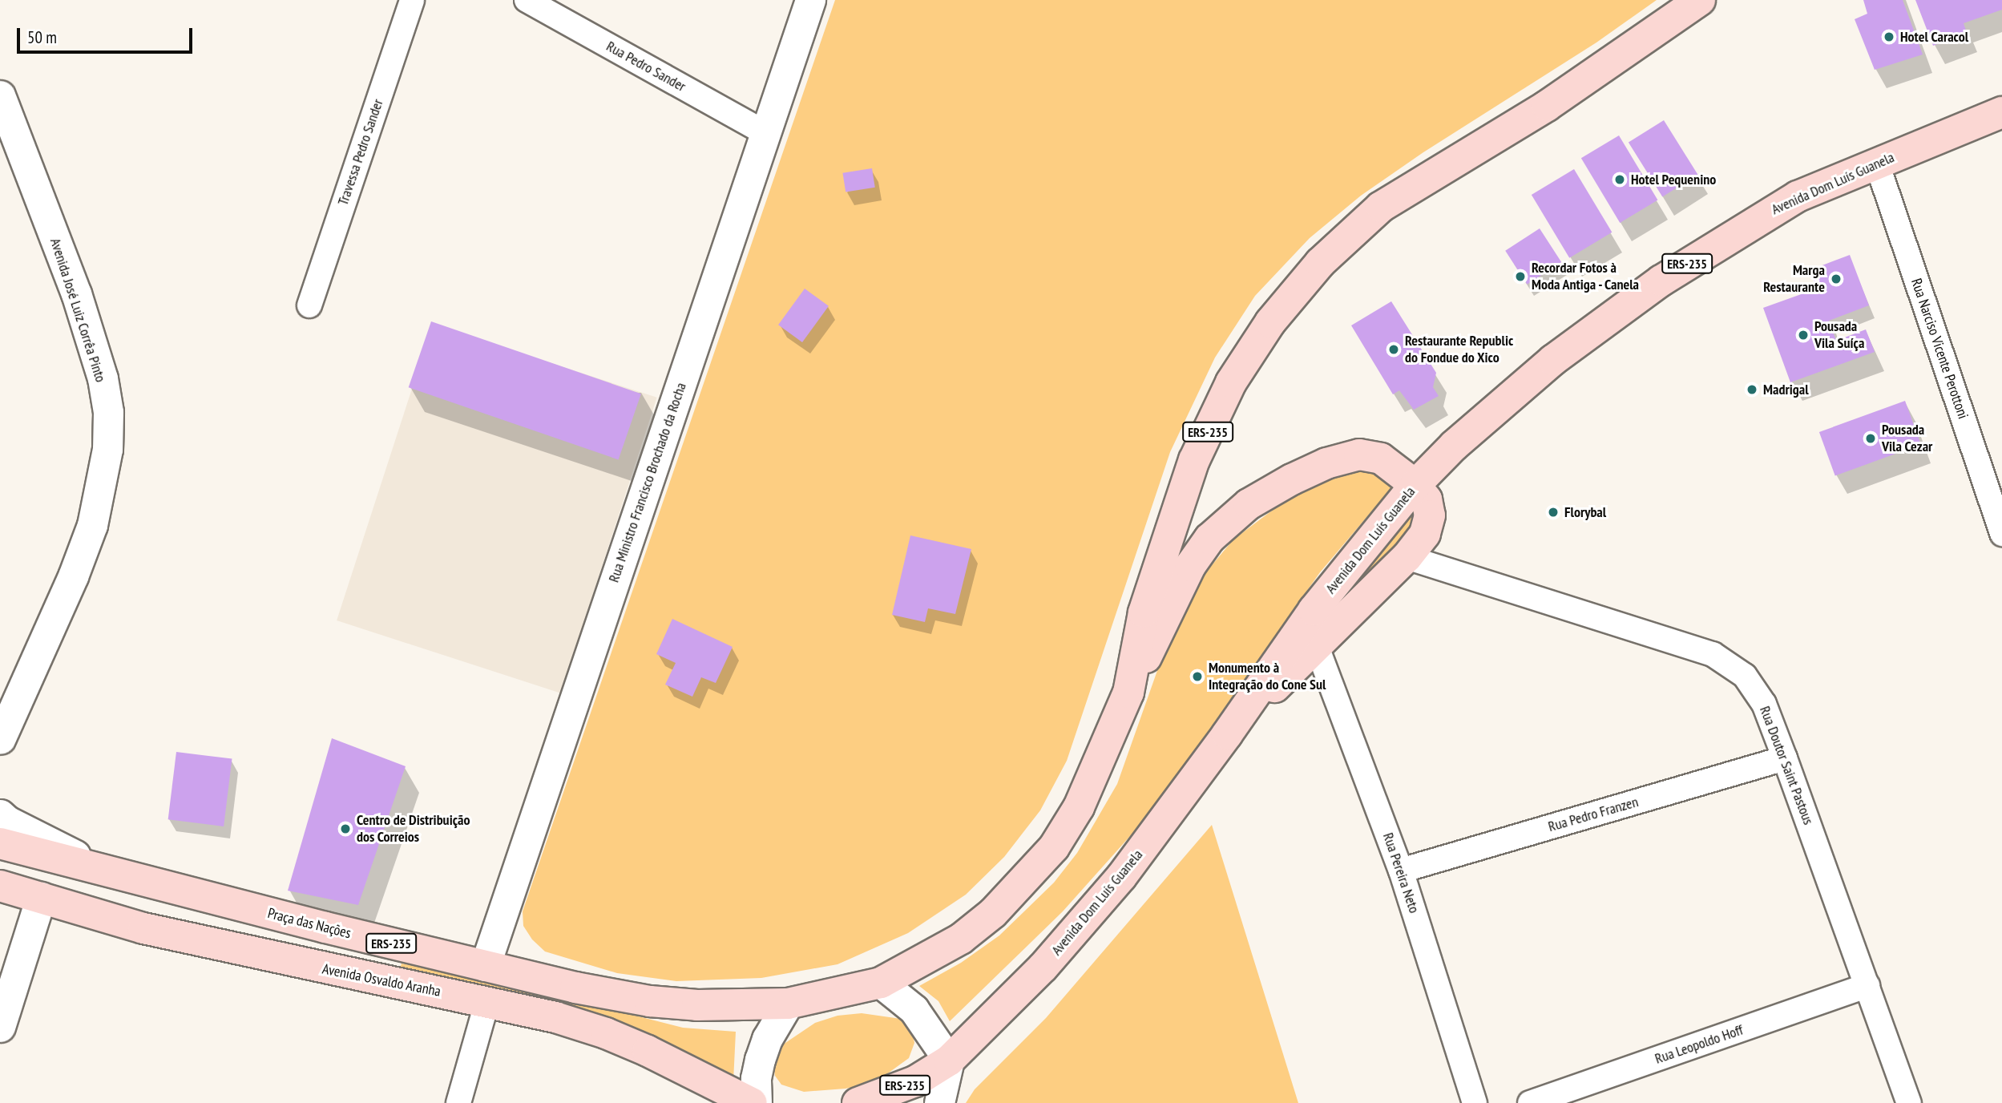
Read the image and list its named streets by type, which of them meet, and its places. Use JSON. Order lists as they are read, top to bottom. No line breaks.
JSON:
{"streets":{"main road":["Avenida Dom Luís Guanela","ERS-235","Praça das Nações","Avenida Osvaldo Aranha"],"street":["Rua Pedro Sander","Travessa Pedro Sander","Avenida José Luiz Corrêa Pinto","Rua Narciso Vicente Perottoni","Rua Ministro Francisco Brochado da Rocha","Rua Doutor Saint Pastous","Rua Pedro Franzen","Rua Pereira Neto","Rua Leopoldo Hoff"]},"crossings":[["Rua Pedro Sander","Rua Ministro Francisco Brochado da Rocha"],["Avenida Dom Luís Guanela","Rua Narciso Vicente Perottoni"],["ERS-235","Praça das Nações"],["Rua Ministro Francisco Brochado da Rocha","Praça das Nações"],["Rua Doutor Saint Pastous","Rua Pedro Franzen"],["Rua Doutor Saint Pastous","Rua Leopoldo Hoff"],["Rua Pedro Franzen","Rua Pereira Neto"]],"places":["Hotel Caracol","Hotel Pequenino","Recordar Fotos à Moda Antiga - Canela","Marga Restaurante","Pousada Vila Suíça","Restaurante Republic do Fondue do Xico","Madrigal","Pousada Vila Cezar","Florybal","Monumento à Integração do Cone Sul","Centro de Distribuição dos Correios"],"scale_bar":"50 m"}
